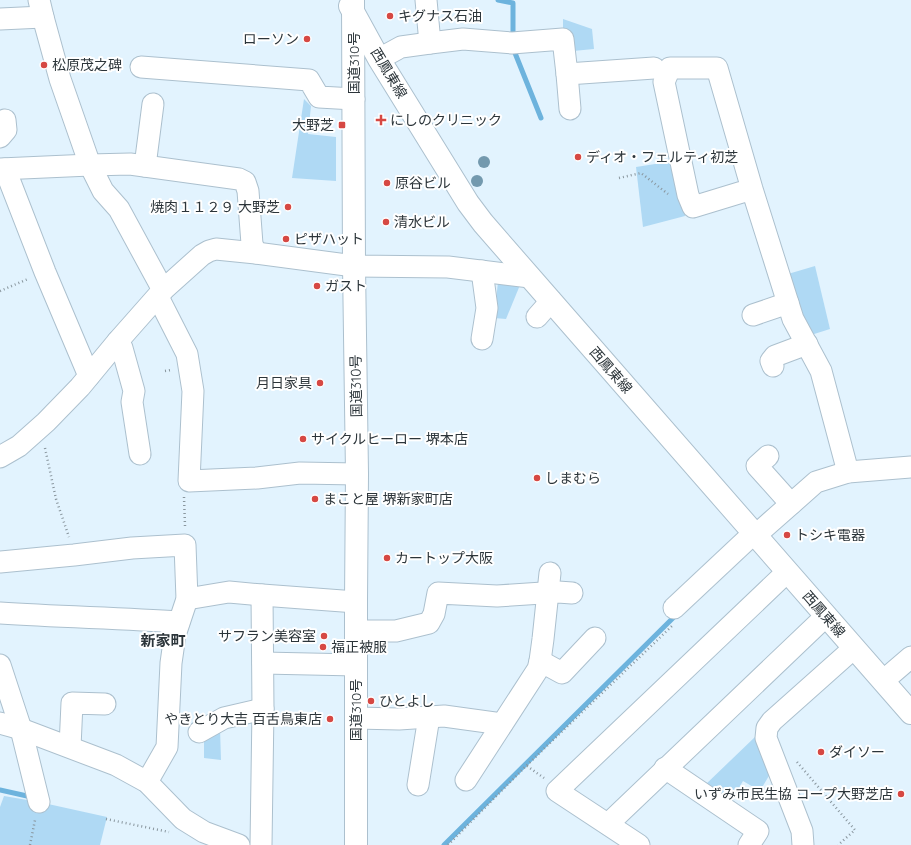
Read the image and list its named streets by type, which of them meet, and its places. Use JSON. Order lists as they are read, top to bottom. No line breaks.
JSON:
{"streets":{"main road":["国道310号","西鳳東線"]},"crossings":[["国道310号","西鳳東線"]],"districts":["新家町"],"places":{"other":["キグナス石油","ローソン","松原茂之碑","ディオ・フェルティ初芝","原谷ビル","焼肉１１２９ 大野芝","清水ビル","ピザハット","ガスト","月日家具","サイクルヒーロー 堺本店","しまむら","まこと屋 堺新家町店","トシキ電器","カートップ大阪","サフラン美容室","福正被服","ひとよし","やきとり大吉 百舌鳥東店","ダイソー","いずみ市民生協 コープ大野芝店"],"health":["にしのクリニック"],"transit":["大野芝"]}}
